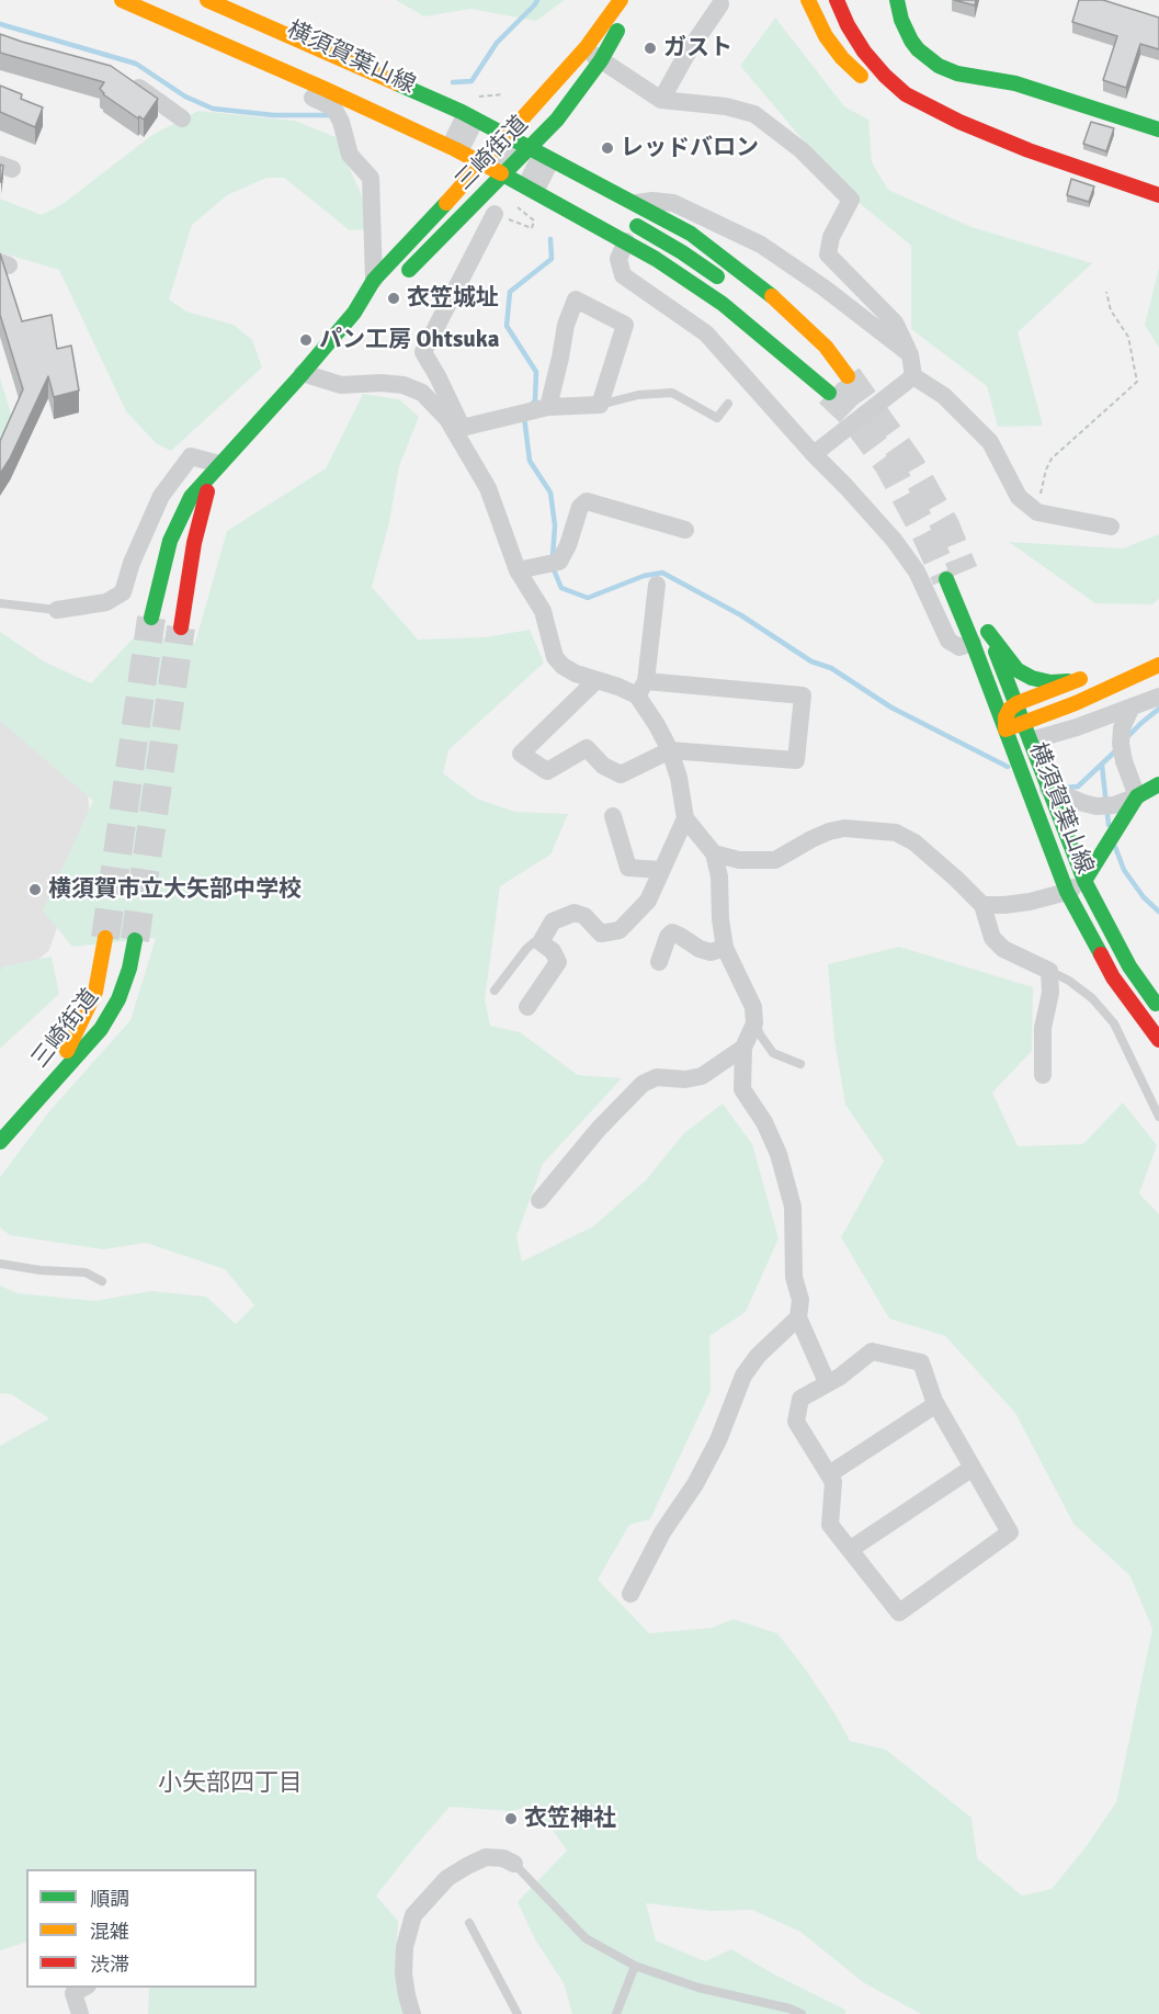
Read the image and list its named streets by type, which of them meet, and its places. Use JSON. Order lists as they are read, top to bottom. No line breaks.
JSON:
{"streets":{"main road":["横須賀葉山線","三崎街道"]},"districts":["小矢部四丁目"],"places":["ガスト","レッドバロン","衣笠城址","パン工房 Ohtsuka","横須賀市立大矢部中学校","衣笠神社"],"legend":["順調","混雑","渋滞"]}
